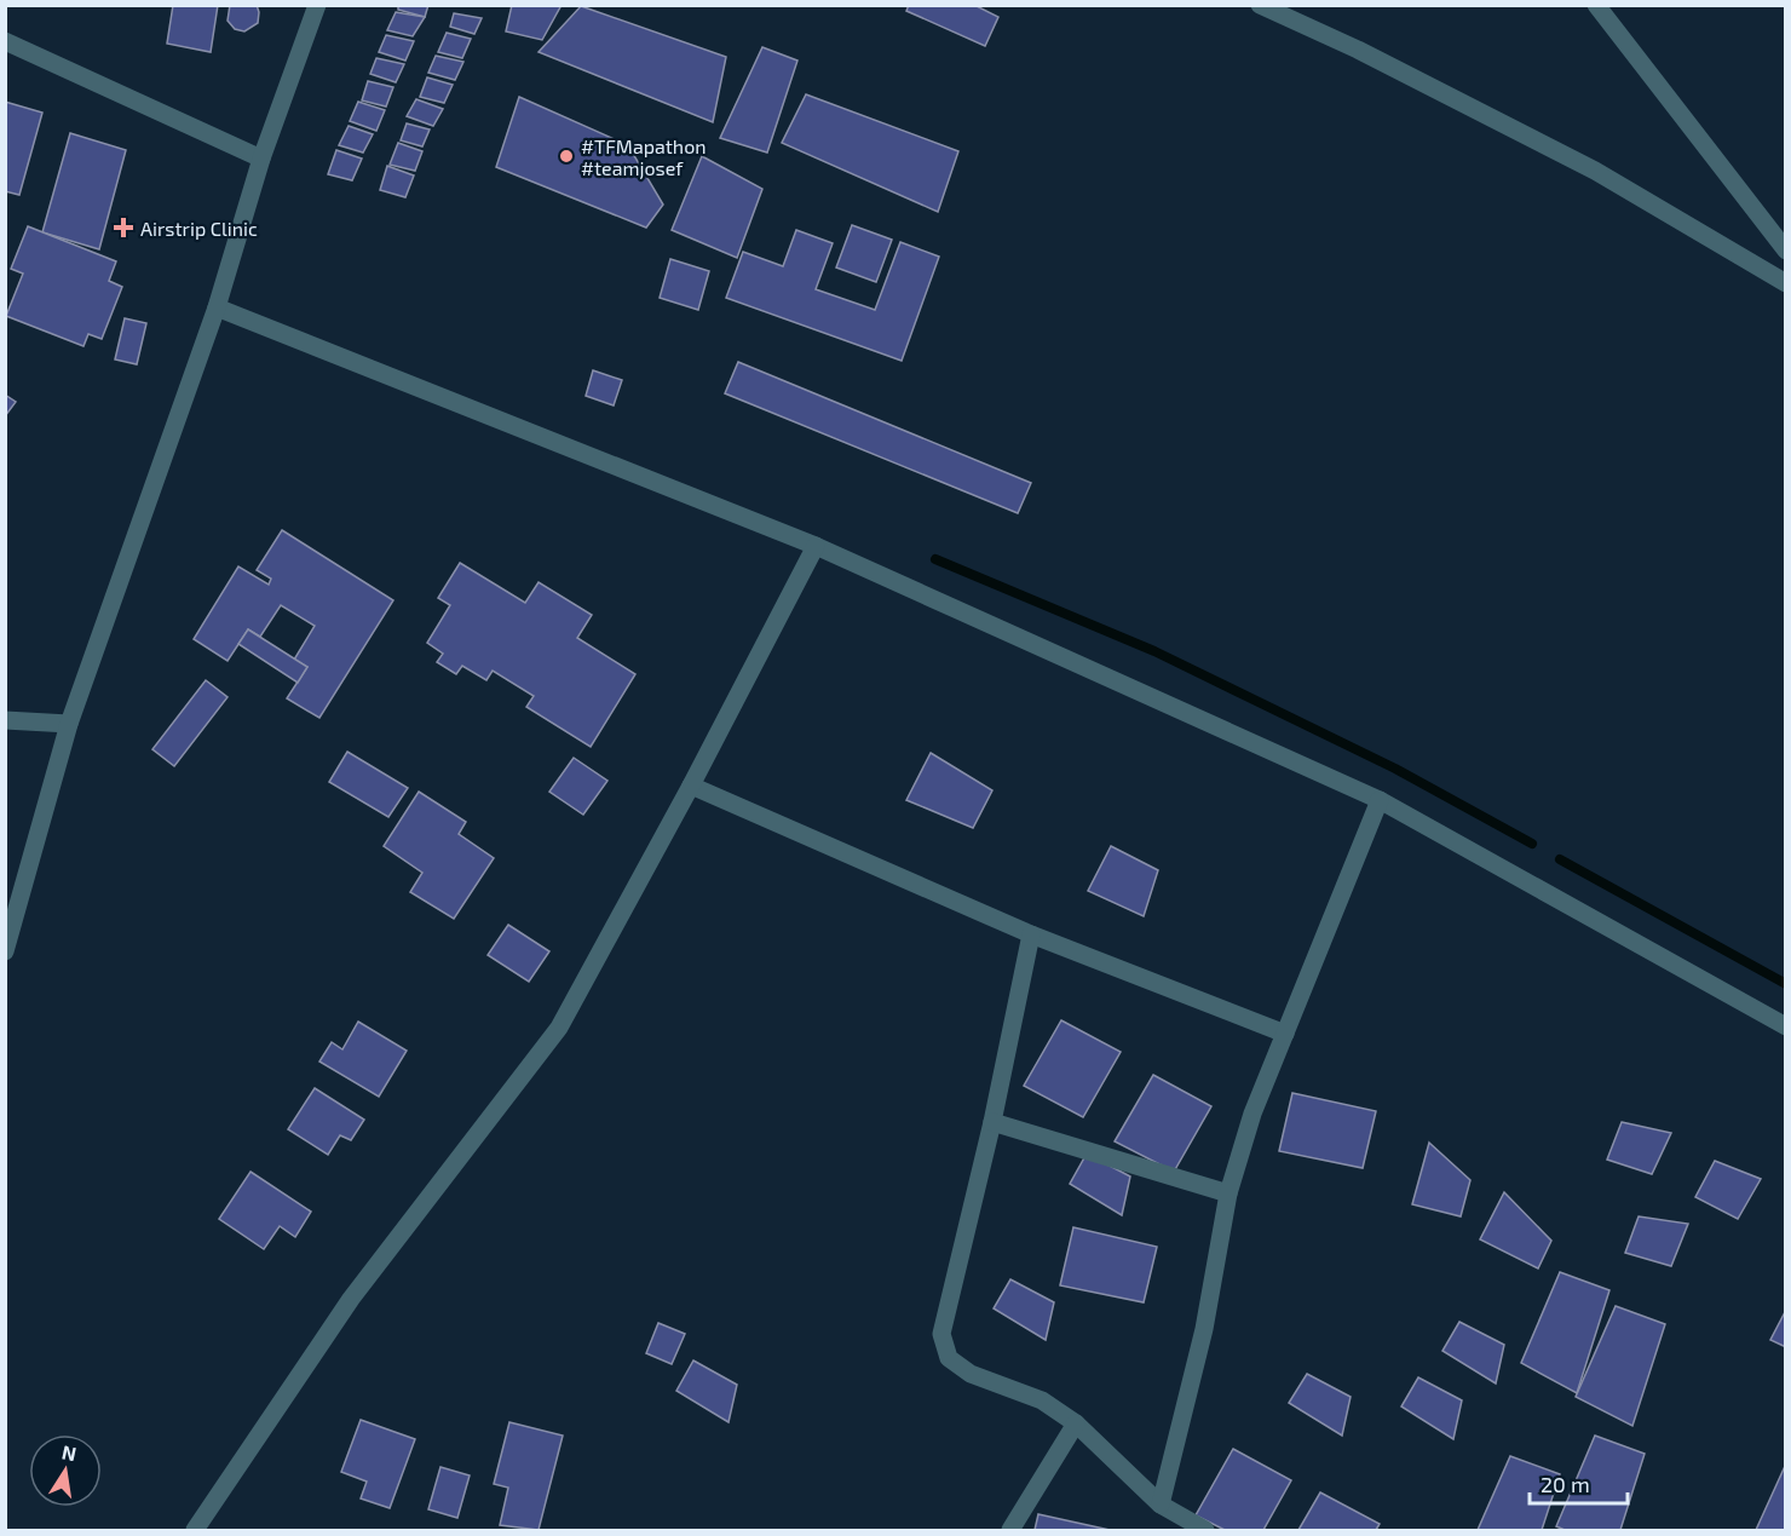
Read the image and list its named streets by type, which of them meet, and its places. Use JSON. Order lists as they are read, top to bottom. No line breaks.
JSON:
{"places":{"other":["#TFMapathon #teamjosef"],"health":["Airstrip Clinic"]},"scale_bar":"20 m","north":"top"}
